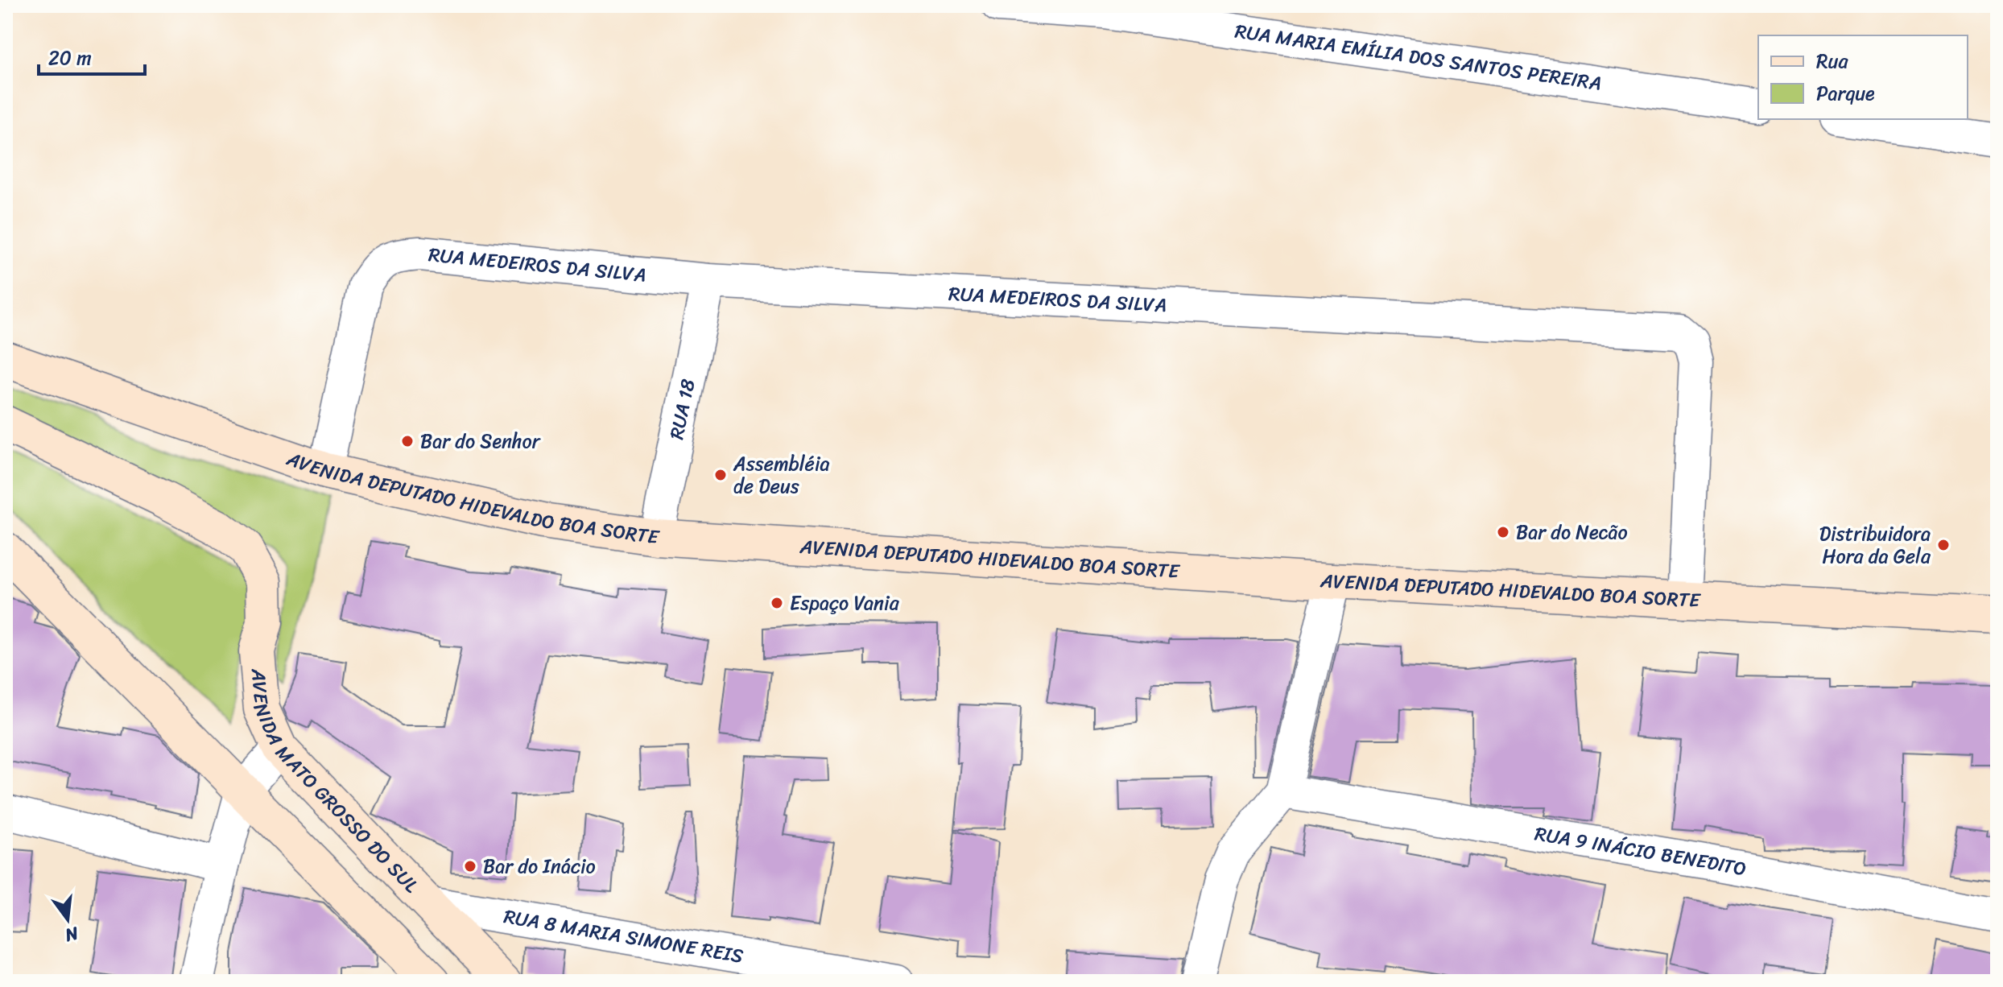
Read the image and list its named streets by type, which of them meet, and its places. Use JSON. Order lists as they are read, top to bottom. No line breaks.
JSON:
{"streets":{"main road":["AVENIDA DEPUTADO HIDEVALDO BOA SORTE","AVENIDA MATO GROSSO DO SUL"],"street":["RUA MARIA EMÍLIA DOS SANTOS PEREIRA","RUA MEDEIROS DA SILVA","RUA 18","RUA 9 INÁCIO BENEDITO","RUA 8 MARIA SIMONE REIS"]},"crossings":[["RUA MEDEIROS DA SILVA","RUA 18"],["RUA MEDEIROS DA SILVA","AVENIDA DEPUTADO HIDEVALDO BOA SORTE"],["RUA 18","AVENIDA DEPUTADO HIDEVALDO BOA SORTE"],["AVENIDA MATO GROSSO DO SUL","RUA 8 MARIA SIMONE REIS"]],"places":["Bar do Senhor","Assembléia de Deus","Bar do Necão","Distribuidora Hora da Gela","Espaço Vania","Bar do Inácio"],"legend":["Rua","Parque"],"scale_bar":"20 m","north":"bottom"}
